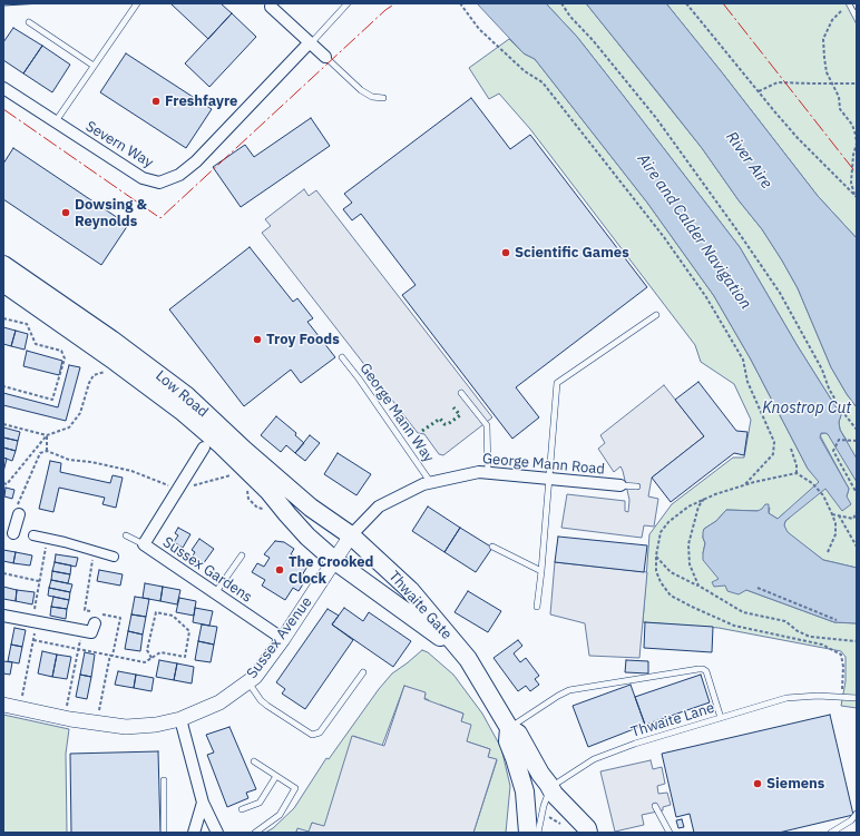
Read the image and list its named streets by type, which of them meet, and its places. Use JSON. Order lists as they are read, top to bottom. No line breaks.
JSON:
{"streets":{"main road":["Low Road","Thwaite Gate"],"street":["Severn Way","George Mann Road","Sussex Gardens","Sussex Avenue"],"lane":["George Mann Way","Thwaite Lane"]},"crossings":[["Low Road","George Mann Road"],["Low Road","Thwaite Gate"],["Low Road","Sussex Avenue"],["George Mann Way","George Mann Road"],["George Mann Road","Thwaite Gate"],["George Mann Road","Sussex Avenue"],["Sussex Gardens","Sussex Avenue"],["Thwaite Gate","Sussex Avenue"],["Thwaite Gate","Thwaite Lane"]],"water":["River Aire","Aire and Calder Navigation","Knostrop Cut"],"places":["Freshfayre","Dowsing & Reynolds","Scientific Games","Troy Foods","The Crooked Clock","Siemens"]}
